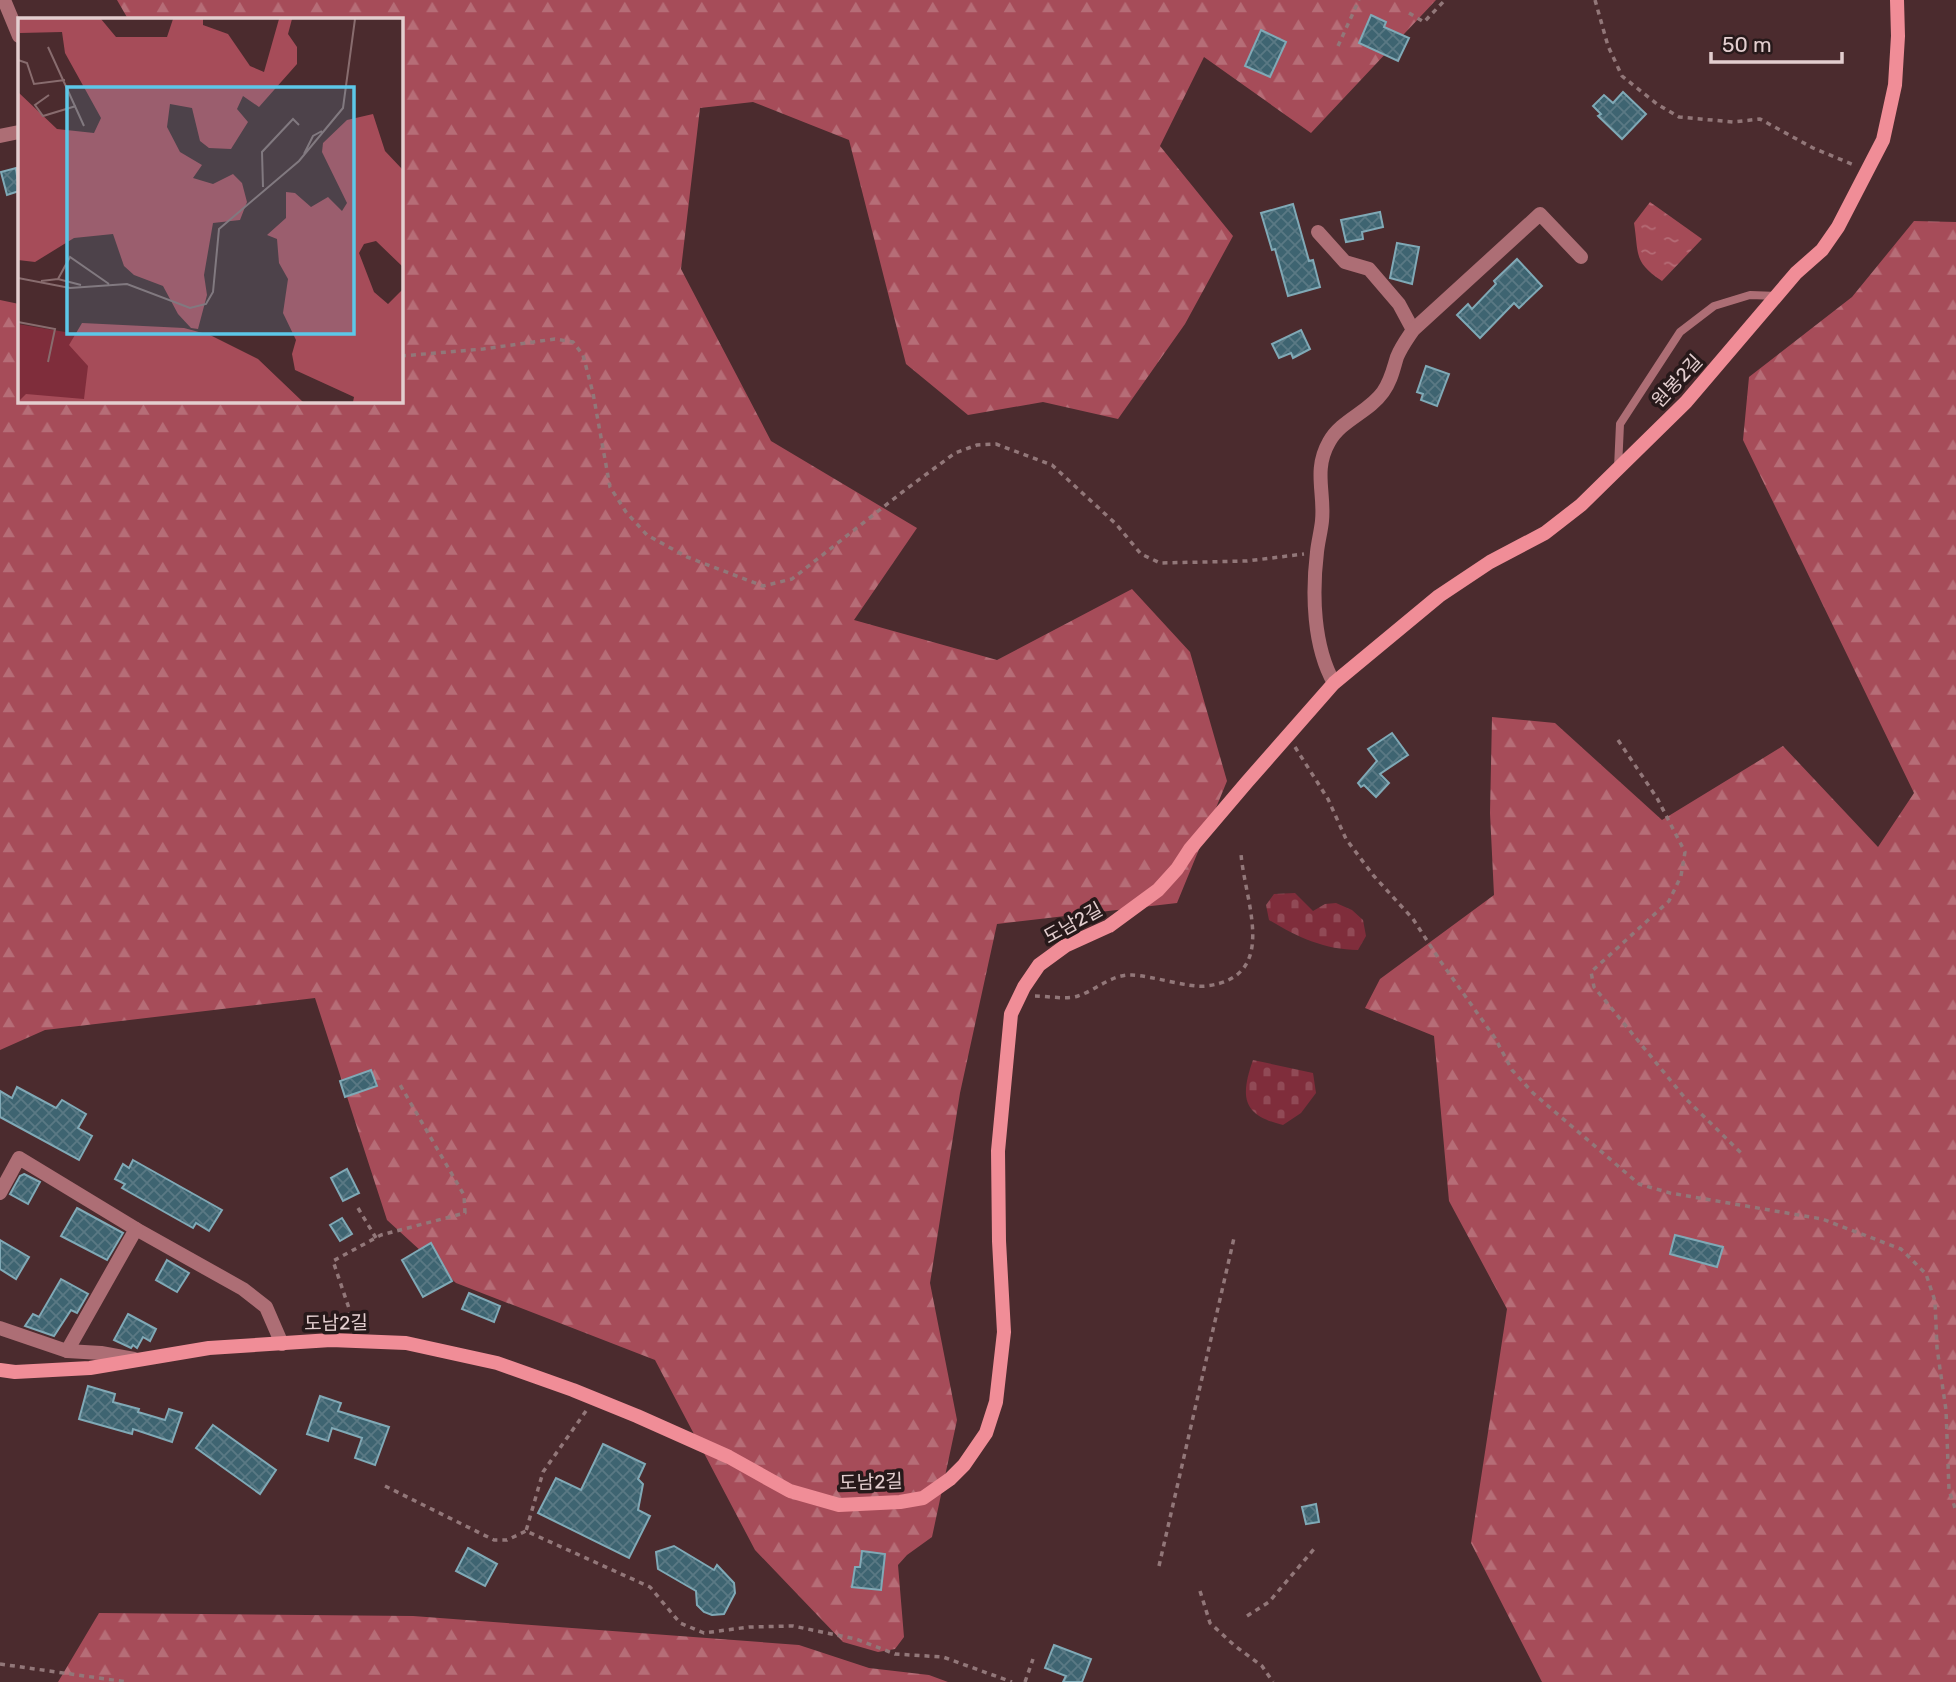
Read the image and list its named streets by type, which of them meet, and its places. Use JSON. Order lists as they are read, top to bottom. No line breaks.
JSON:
{"streets":{"main road":["원봉2길","도남2길"]},"crossings":[["원봉2길","도남2길"]],"scale_bar":"50 m"}
